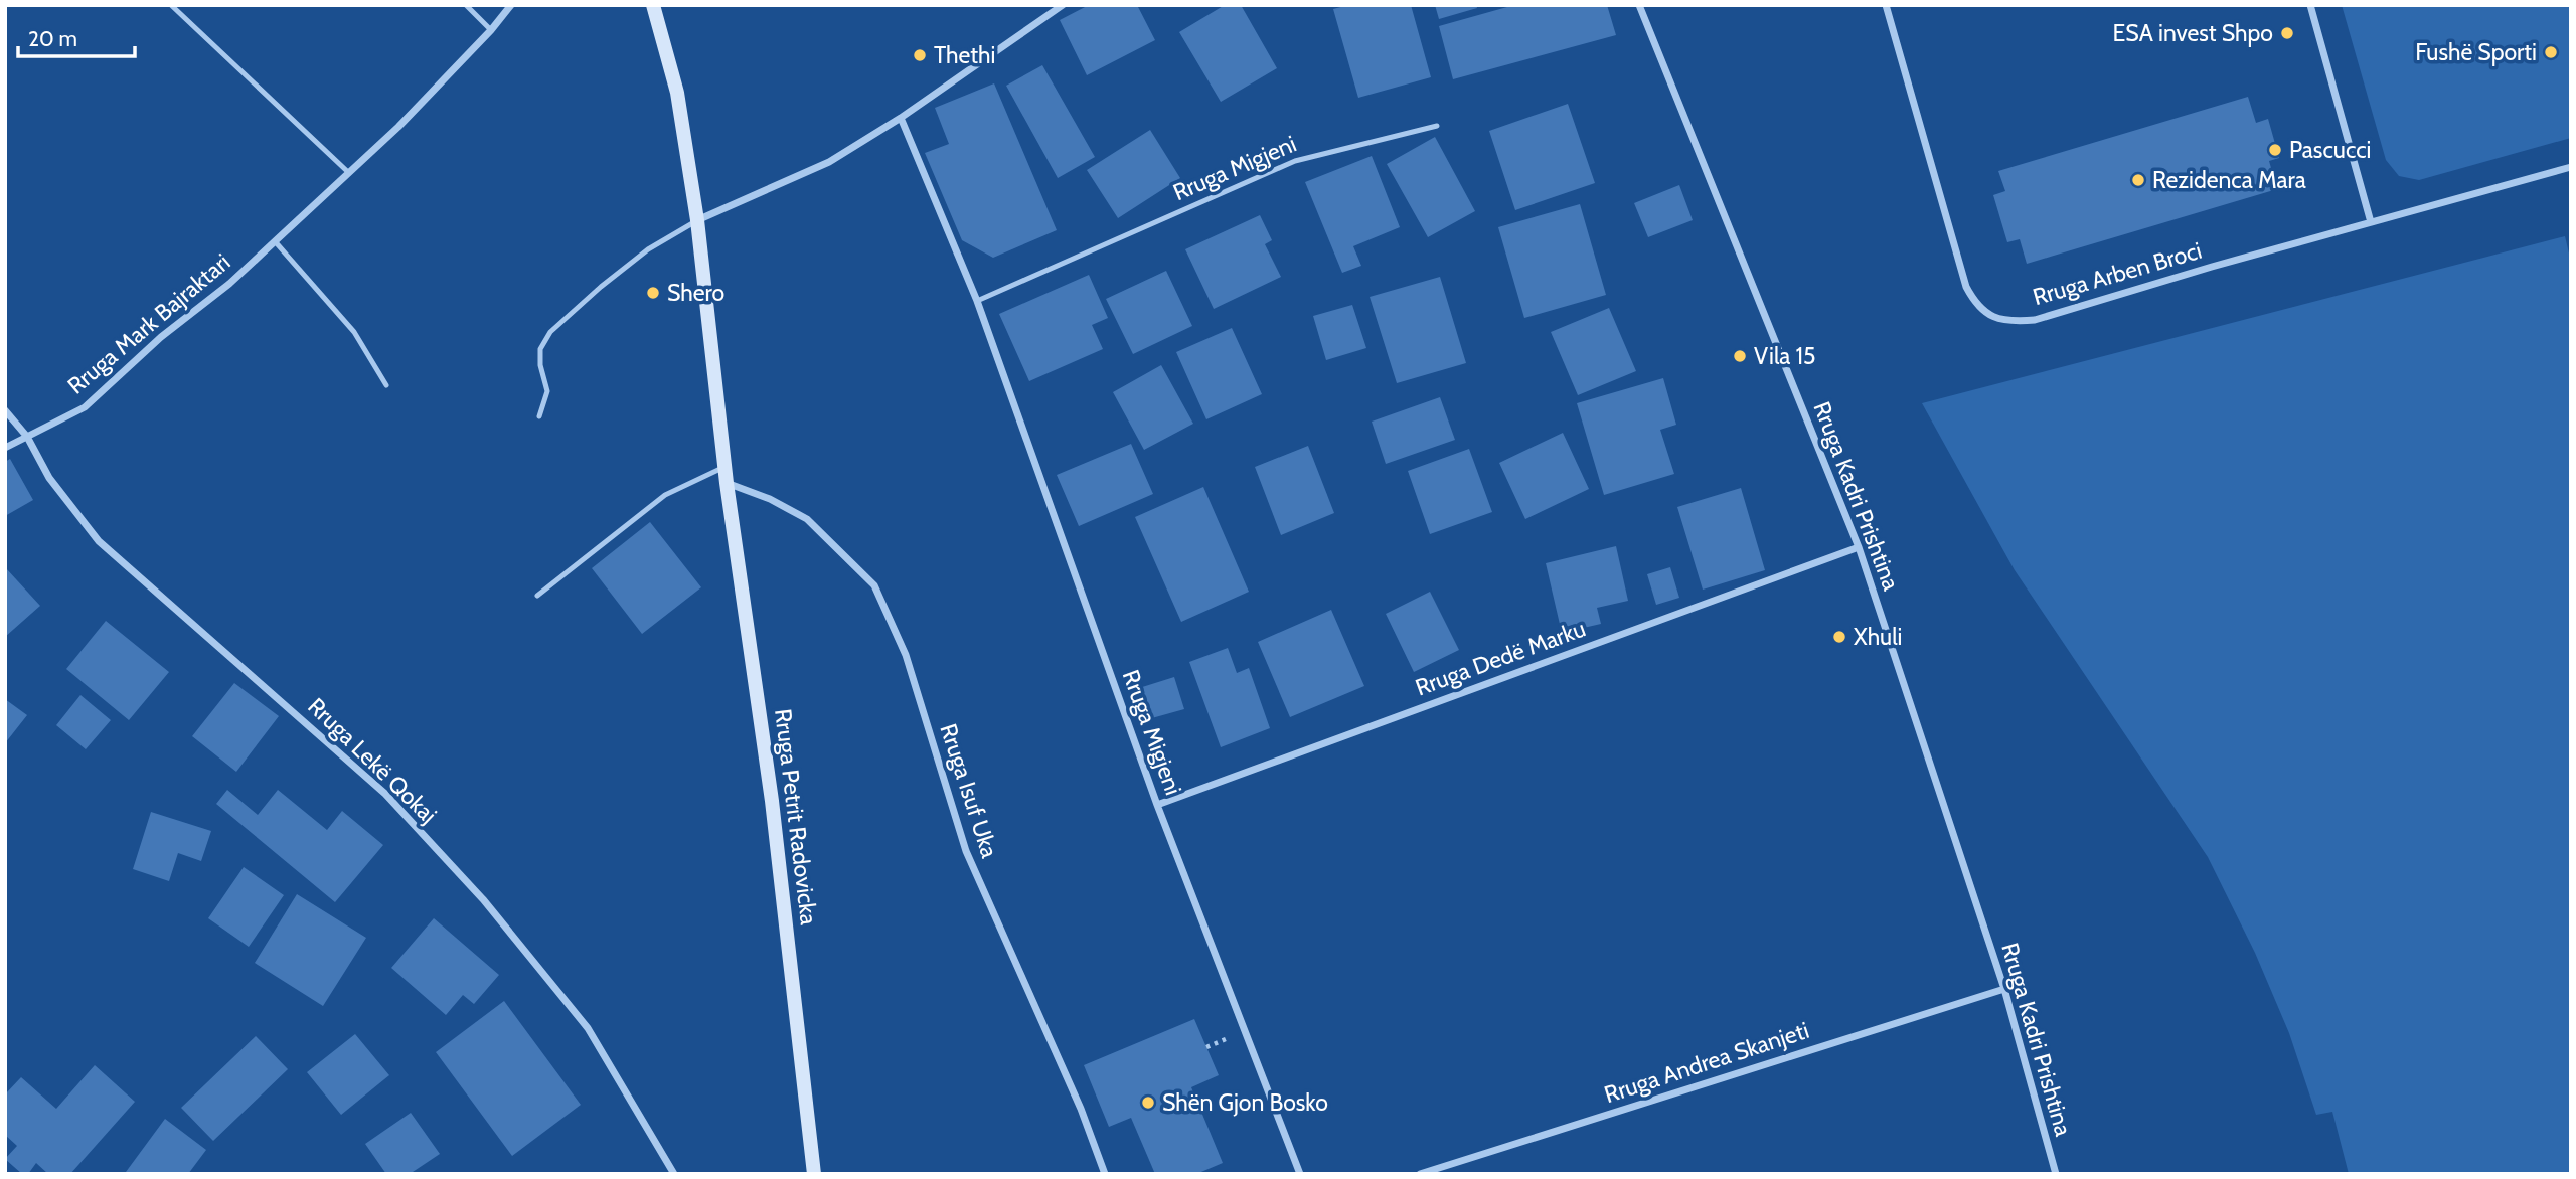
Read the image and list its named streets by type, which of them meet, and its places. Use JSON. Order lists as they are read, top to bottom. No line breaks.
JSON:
{"streets":{"main road":["Rruga Petrit Radovicka"],"street":["Rruga Migjeni","Rruga Arben Broci","Rruga Mark Bajraktari","Rruga Kadri Prishtina","Rruga Dedë Marku","Rruga Lekë Qokaj","Rruga Isuf Uka","Rruga Andrea Skanjeti"]},"crossings":[["Rruga Migjeni","Rruga Dedë Marku"],["Rruga Mark Bajraktari","Rruga Lekë Qokaj"],["Rruga Kadri Prishtina","Rruga Dedë Marku"],["Rruga Kadri Prishtina","Rruga Andrea Skanjeti"],["Rruga Isuf Uka","Rruga Petrit Radovicka"]],"places":["ESA invest Shpo","Fushë Sporti","Thethi","Pascucci","Rezidenca Mara","Shero","Vila 15","Xhuli","Shën Gjon Bosko"],"scale_bar":"20 m"}
